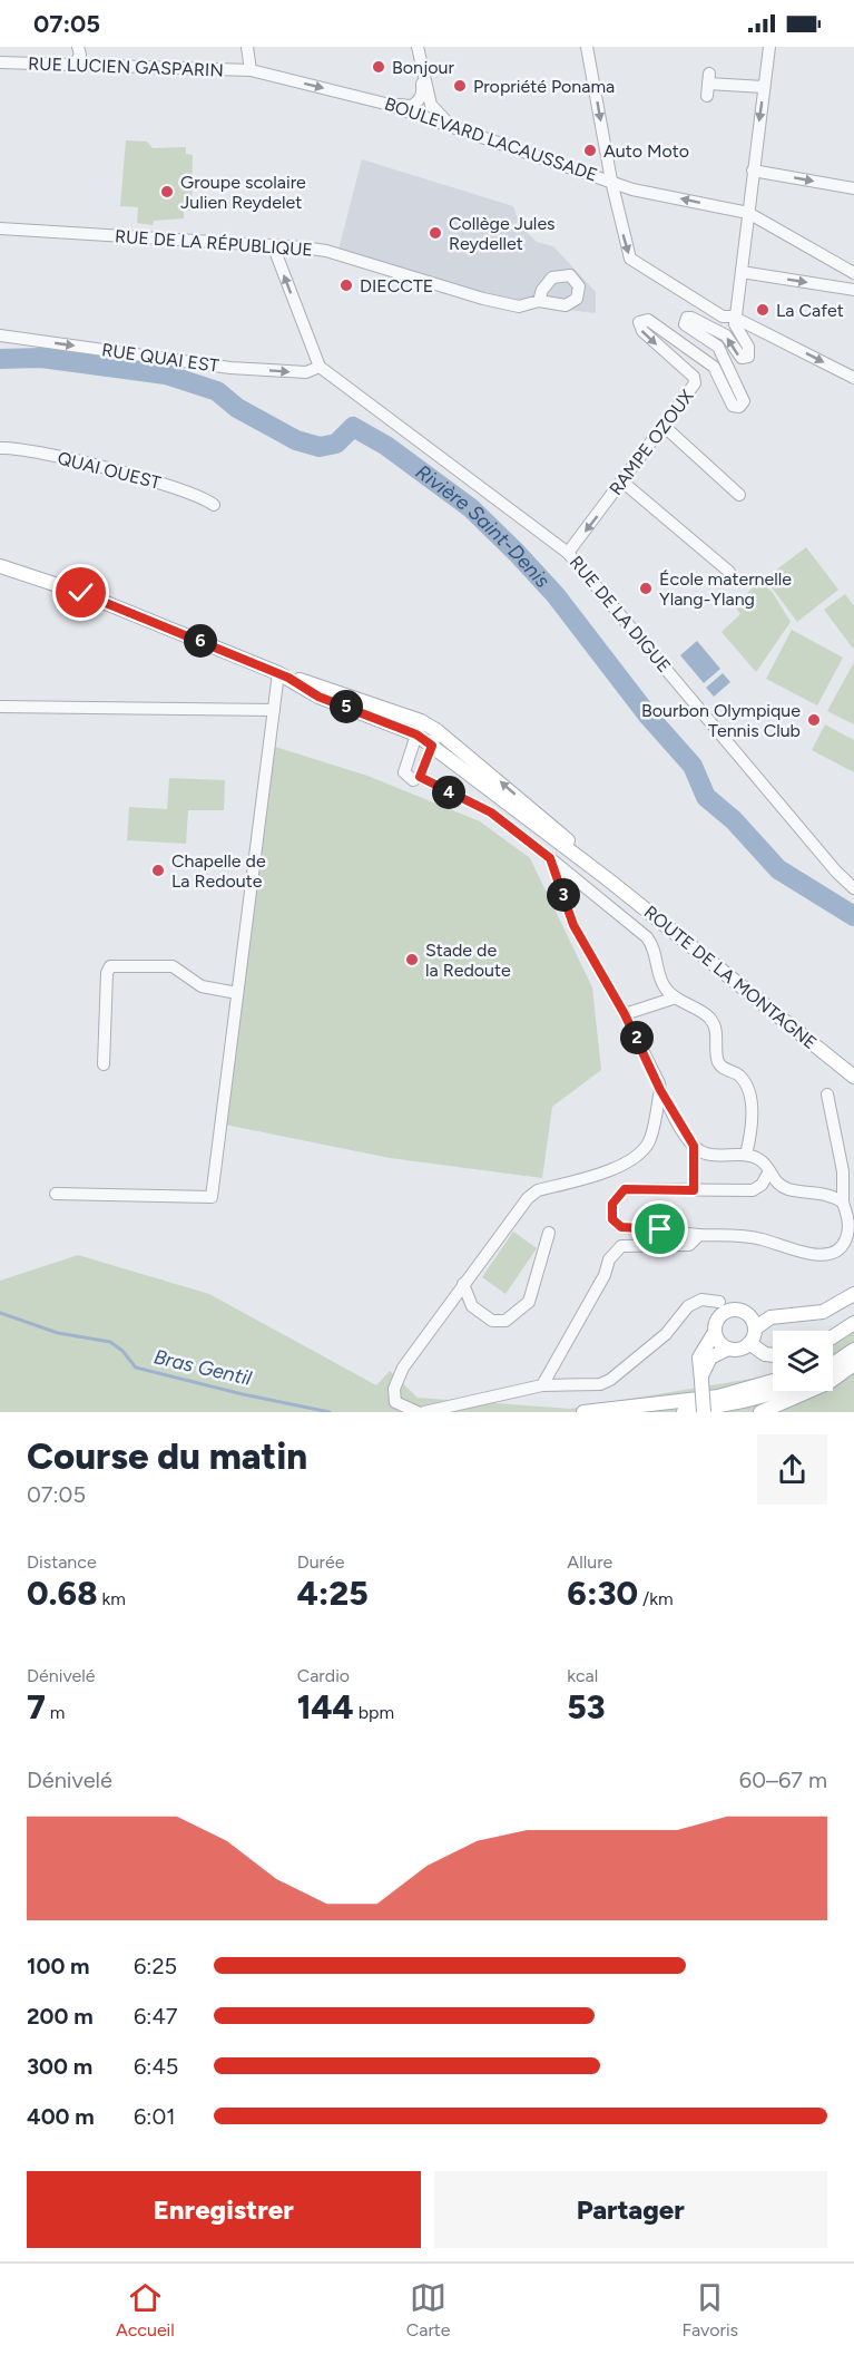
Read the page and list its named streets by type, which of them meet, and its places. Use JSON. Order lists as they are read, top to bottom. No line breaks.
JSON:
{"streets":{"main road":["ROUTE DE LA MONTAGNE"],"street":["RUE LUCIEN GASPARIN","BOULEVARD LACAUSSADE","RUE DE LA RÉPUBLIQUE","RUE QUAI EST","RAMPE OZOUX","QUAI OUEST","RUE DE LA DIGUE"]},"crossings":[["RUE LUCIEN GASPARIN","BOULEVARD LACAUSSADE"],["BOULEVARD LACAUSSADE","RAMPE OZOUX"],["RUE QUAI EST","RUE DE LA DIGUE"],["RAMPE OZOUX","RUE DE LA DIGUE"]],"one_way":["RUE QUAI EST"],"water":["Rivière Saint-Denis","Bras Gentil"],"places":["Bonjour","Propriété Ponama","Auto Moto","Groupe scolaire Julien Reydelet","Collège Jules Reydellet","DIECCTE","La Cafet","École maternelle Ylang-Ylang","Bourbon Olympique Tennis Club","Chapelle de La Redoute","Stade de la Redoute"],"page":{"status":"07:05","pins":["6","5","4","3","2"],"heading":["Course du matin","07:05"],"stats":[["Distance","0.68 km"],["Durée","4:25"],["Allure","6:30 /km"],["Dénivelé","7 m"],["Cardio","144 bpm"],["kcal","53"]],"chart":["Dénivelé","60–67 m"],"list":[{"name":"100 m","note":"6:25"},{"name":"200 m","note":"6:47"},{"name":"300 m","note":"6:45"},{"name":"400 m","note":"6:01"}],"buttons":["Enregistrer","Partager"],"tabs":["Accueil","Carte","Favoris"]}}
